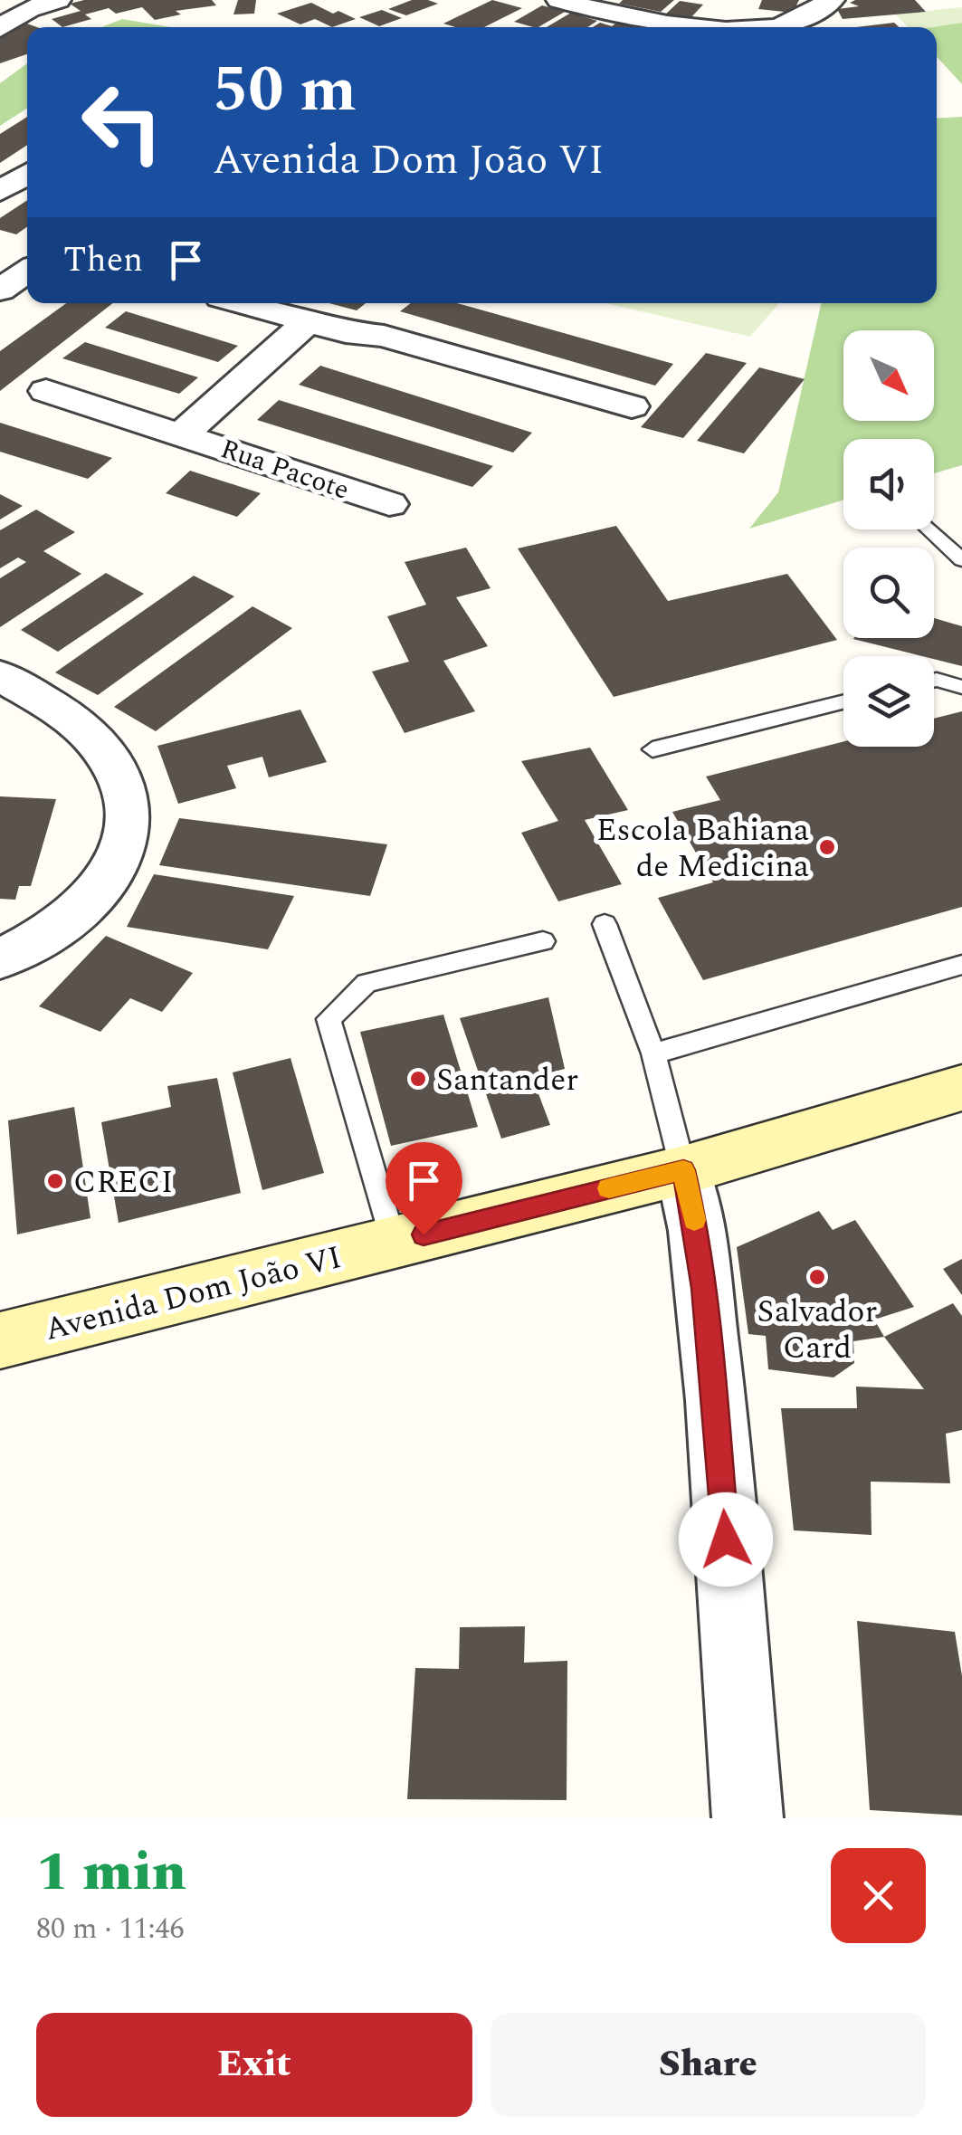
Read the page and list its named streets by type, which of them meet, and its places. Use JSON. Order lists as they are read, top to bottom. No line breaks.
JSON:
{"streets":{"main road":["Avenida Dom João VI"],"street":["Rua Pacote"]},"places":["Escola Bahiana de Medicina","Santander","CRECI","Salvador Card"],"north":"bottom right","page":{"turn":["50 m","Avenida Dom João VI"],"then":"Then","heading":["1 min","80 m · 11:46"],"buttons":["Exit","Share"]}}
